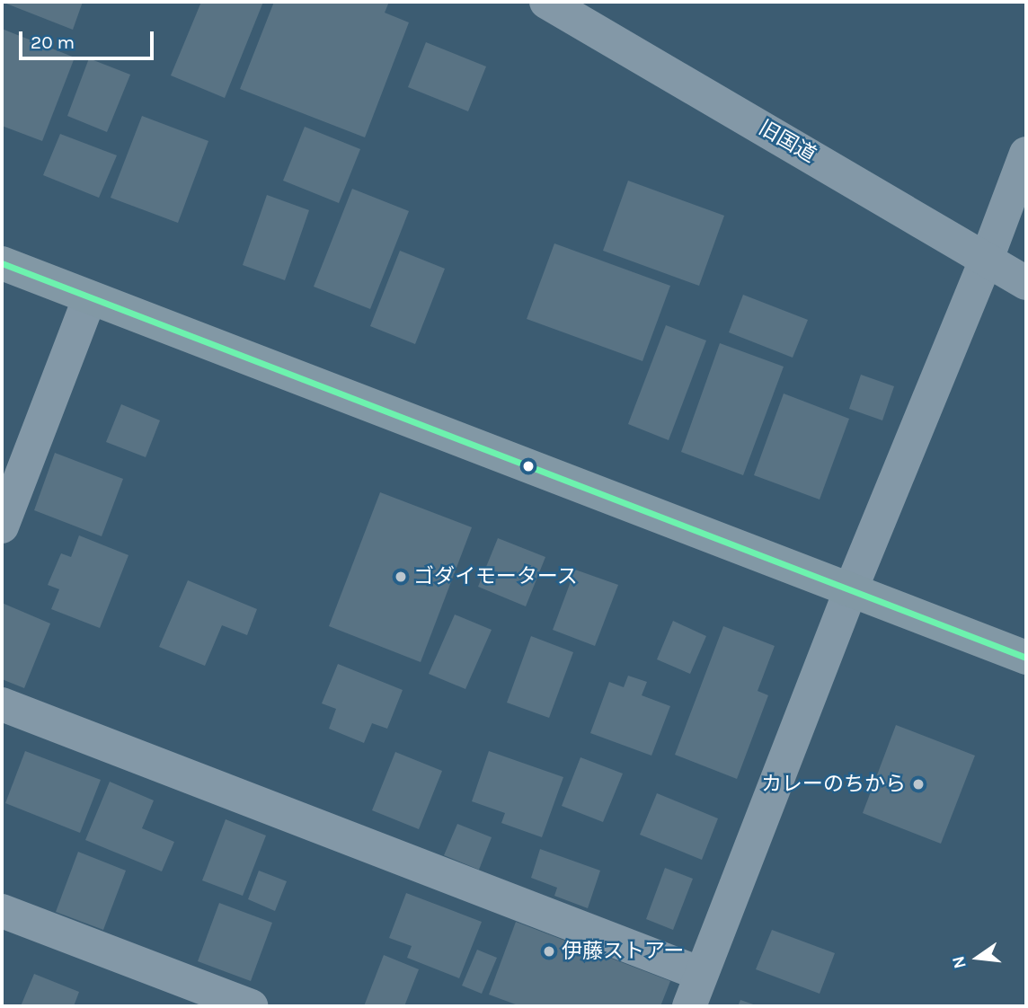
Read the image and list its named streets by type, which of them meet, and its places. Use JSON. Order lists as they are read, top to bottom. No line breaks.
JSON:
{"streets":{"street":["旧国道"]},"places":["ゴダイモータース","カレーのちから","伊藤ストアー"],"scale_bar":"20 m","north":"left"}
